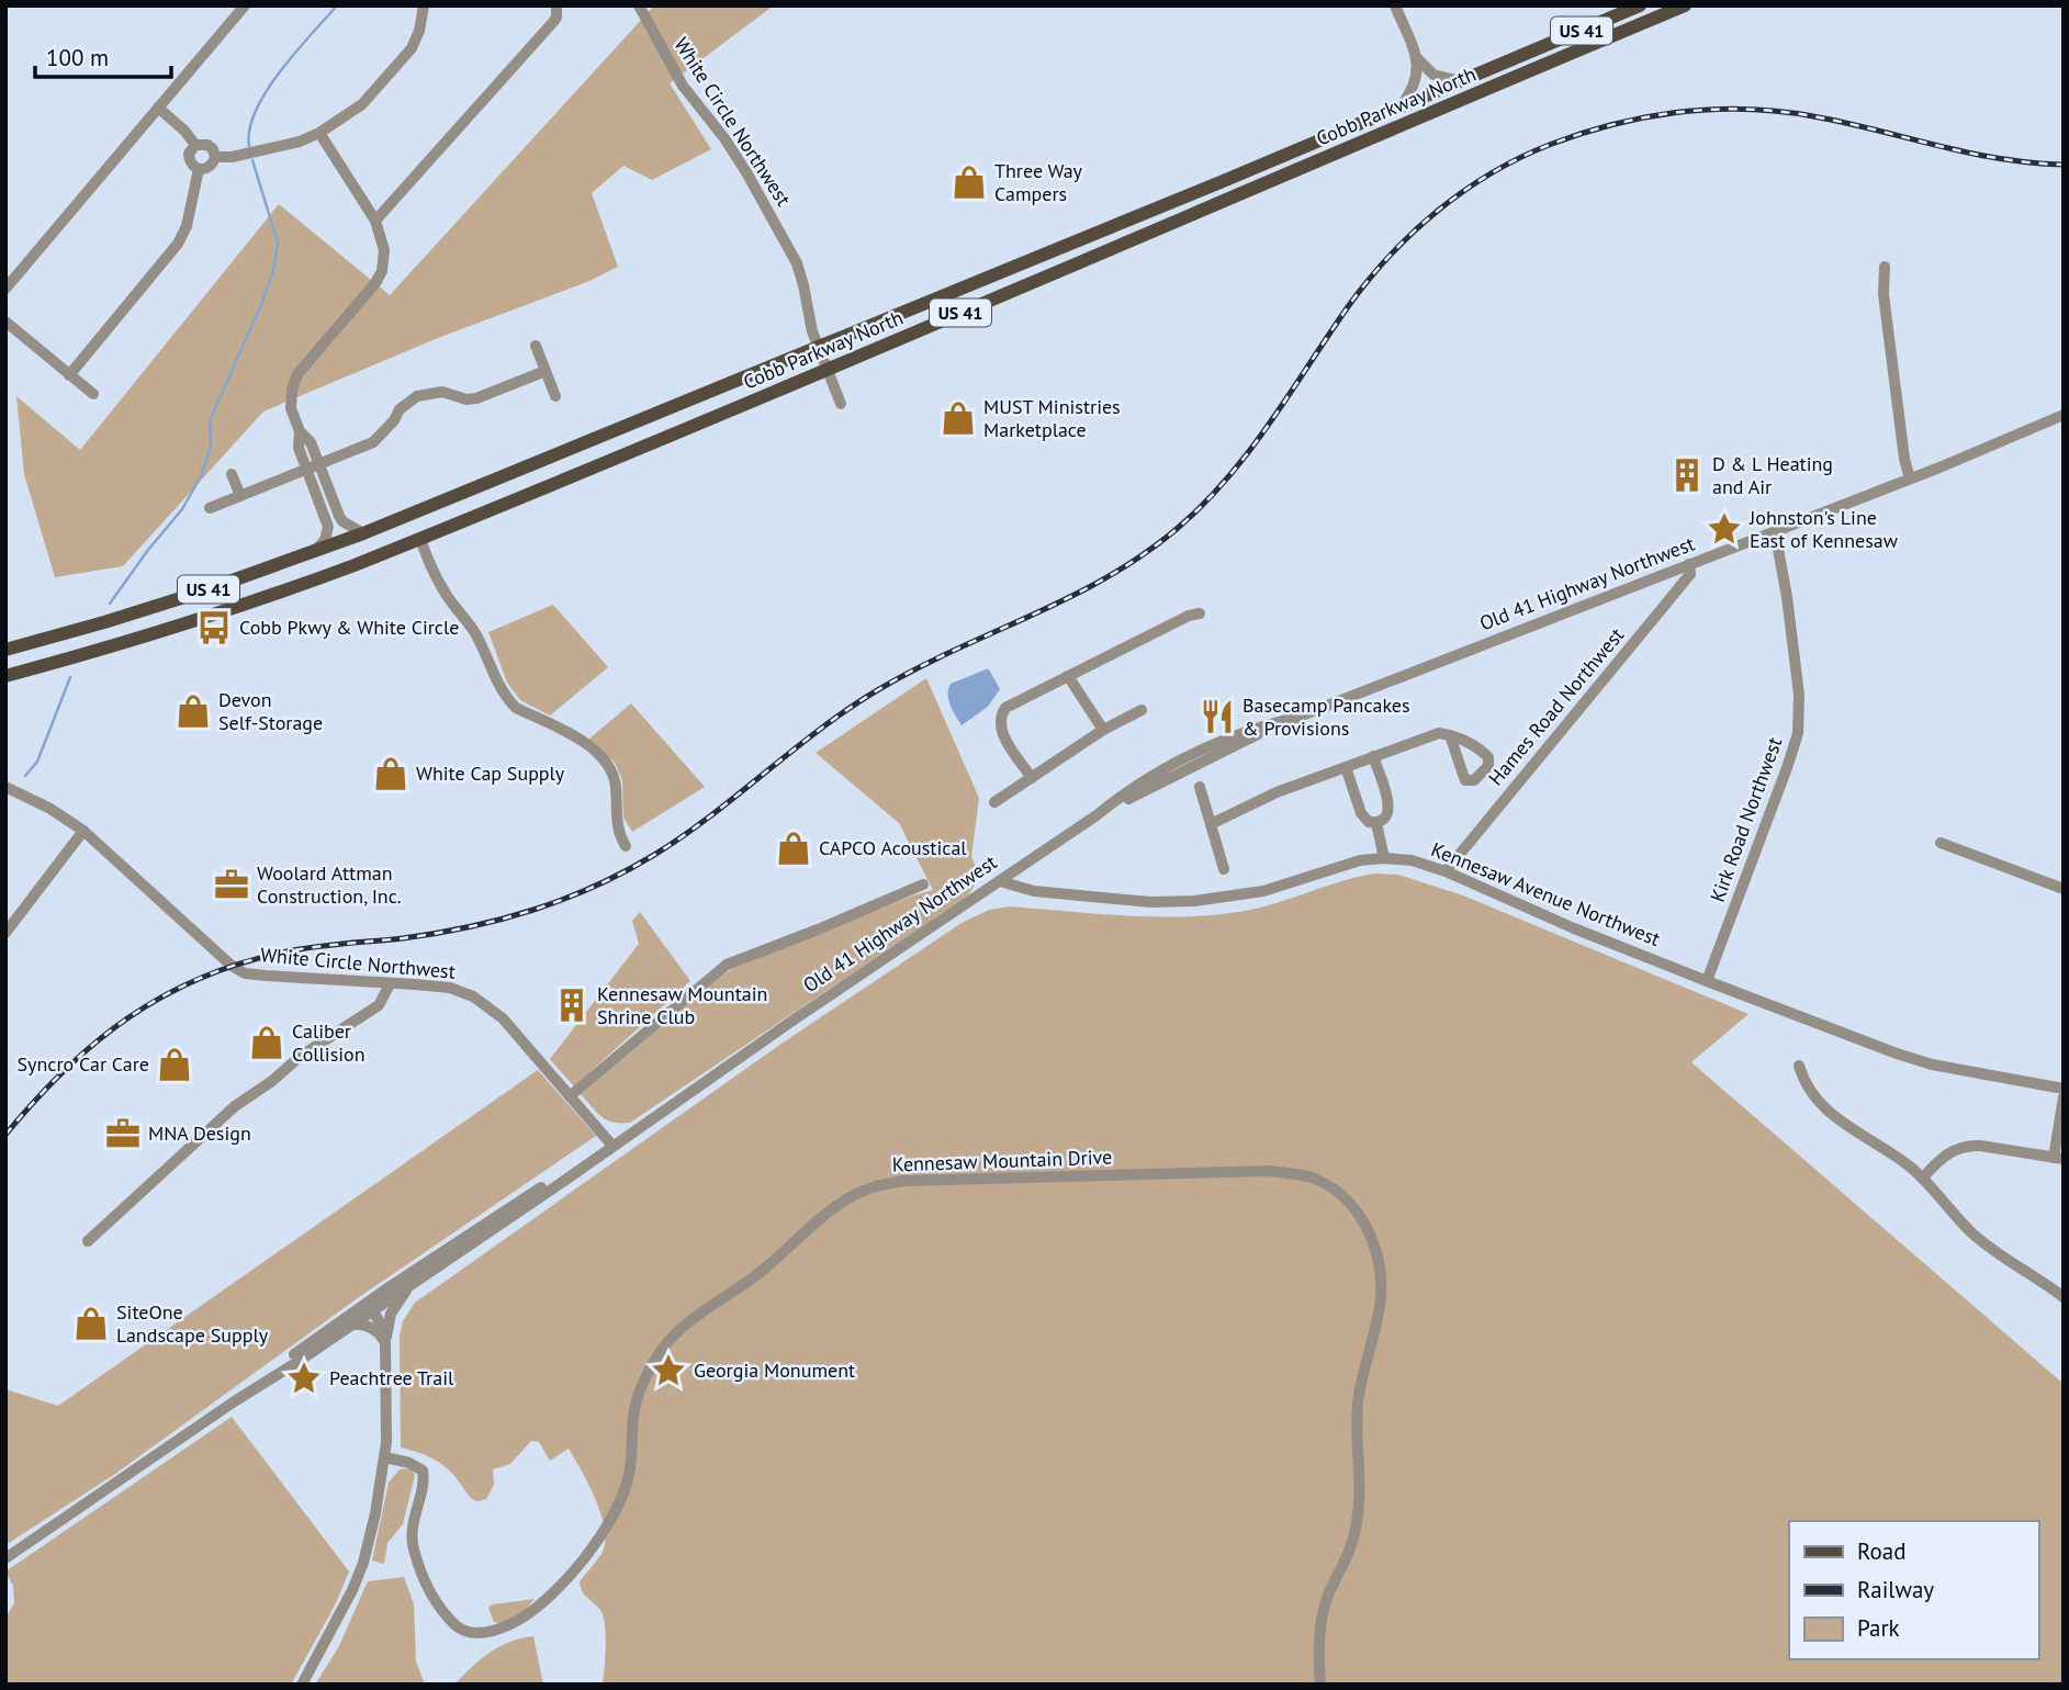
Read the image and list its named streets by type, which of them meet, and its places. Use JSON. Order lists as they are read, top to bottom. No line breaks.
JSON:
{"streets":{"main road":["US 41","Cobb Parkway North"],"street":["White Circle Northwest","Old 41 Highway Northwest","Hames Road Northwest","Kirk Road Northwest","Kennesaw Avenue Northwest","Kennesaw Mountain Drive"]},"crossings":[["Cobb Parkway North","White Circle Northwest"],["White Circle Northwest","Old 41 Highway Northwest"],["Old 41 Highway Northwest","Hames Road Northwest"],["Old 41 Highway Northwest","Kirk Road Northwest"],["Old 41 Highway Northwest","Kennesaw Avenue Northwest"],["Hames Road Northwest","Kennesaw Avenue Northwest"],["Kirk Road Northwest","Kennesaw Avenue Northwest"]],"places":{"shop":["Three Way Campers","MUST Ministries Marketplace","Devon Self-Storage","White Cap Supply","CAPCO Acoustical","Caliber Collision","Syncro Car Care","SiteOne Landscape Supply"],"building":["D & L Heating and Air","Kennesaw Mountain Shrine Club"],"place":["Johnston's Line East of Kennesaw","Georgia Monument","Peachtree Trail"],"bus stop":["Cobb Pkwy & White Circle"],"restaurant":["Basecamp Pancakes & Provisions"],"office":["Woolard Attman Construction, Inc.","MNA Design"]},"legend":["Road","Railway","Park"],"scale_bar":"100 m"}
